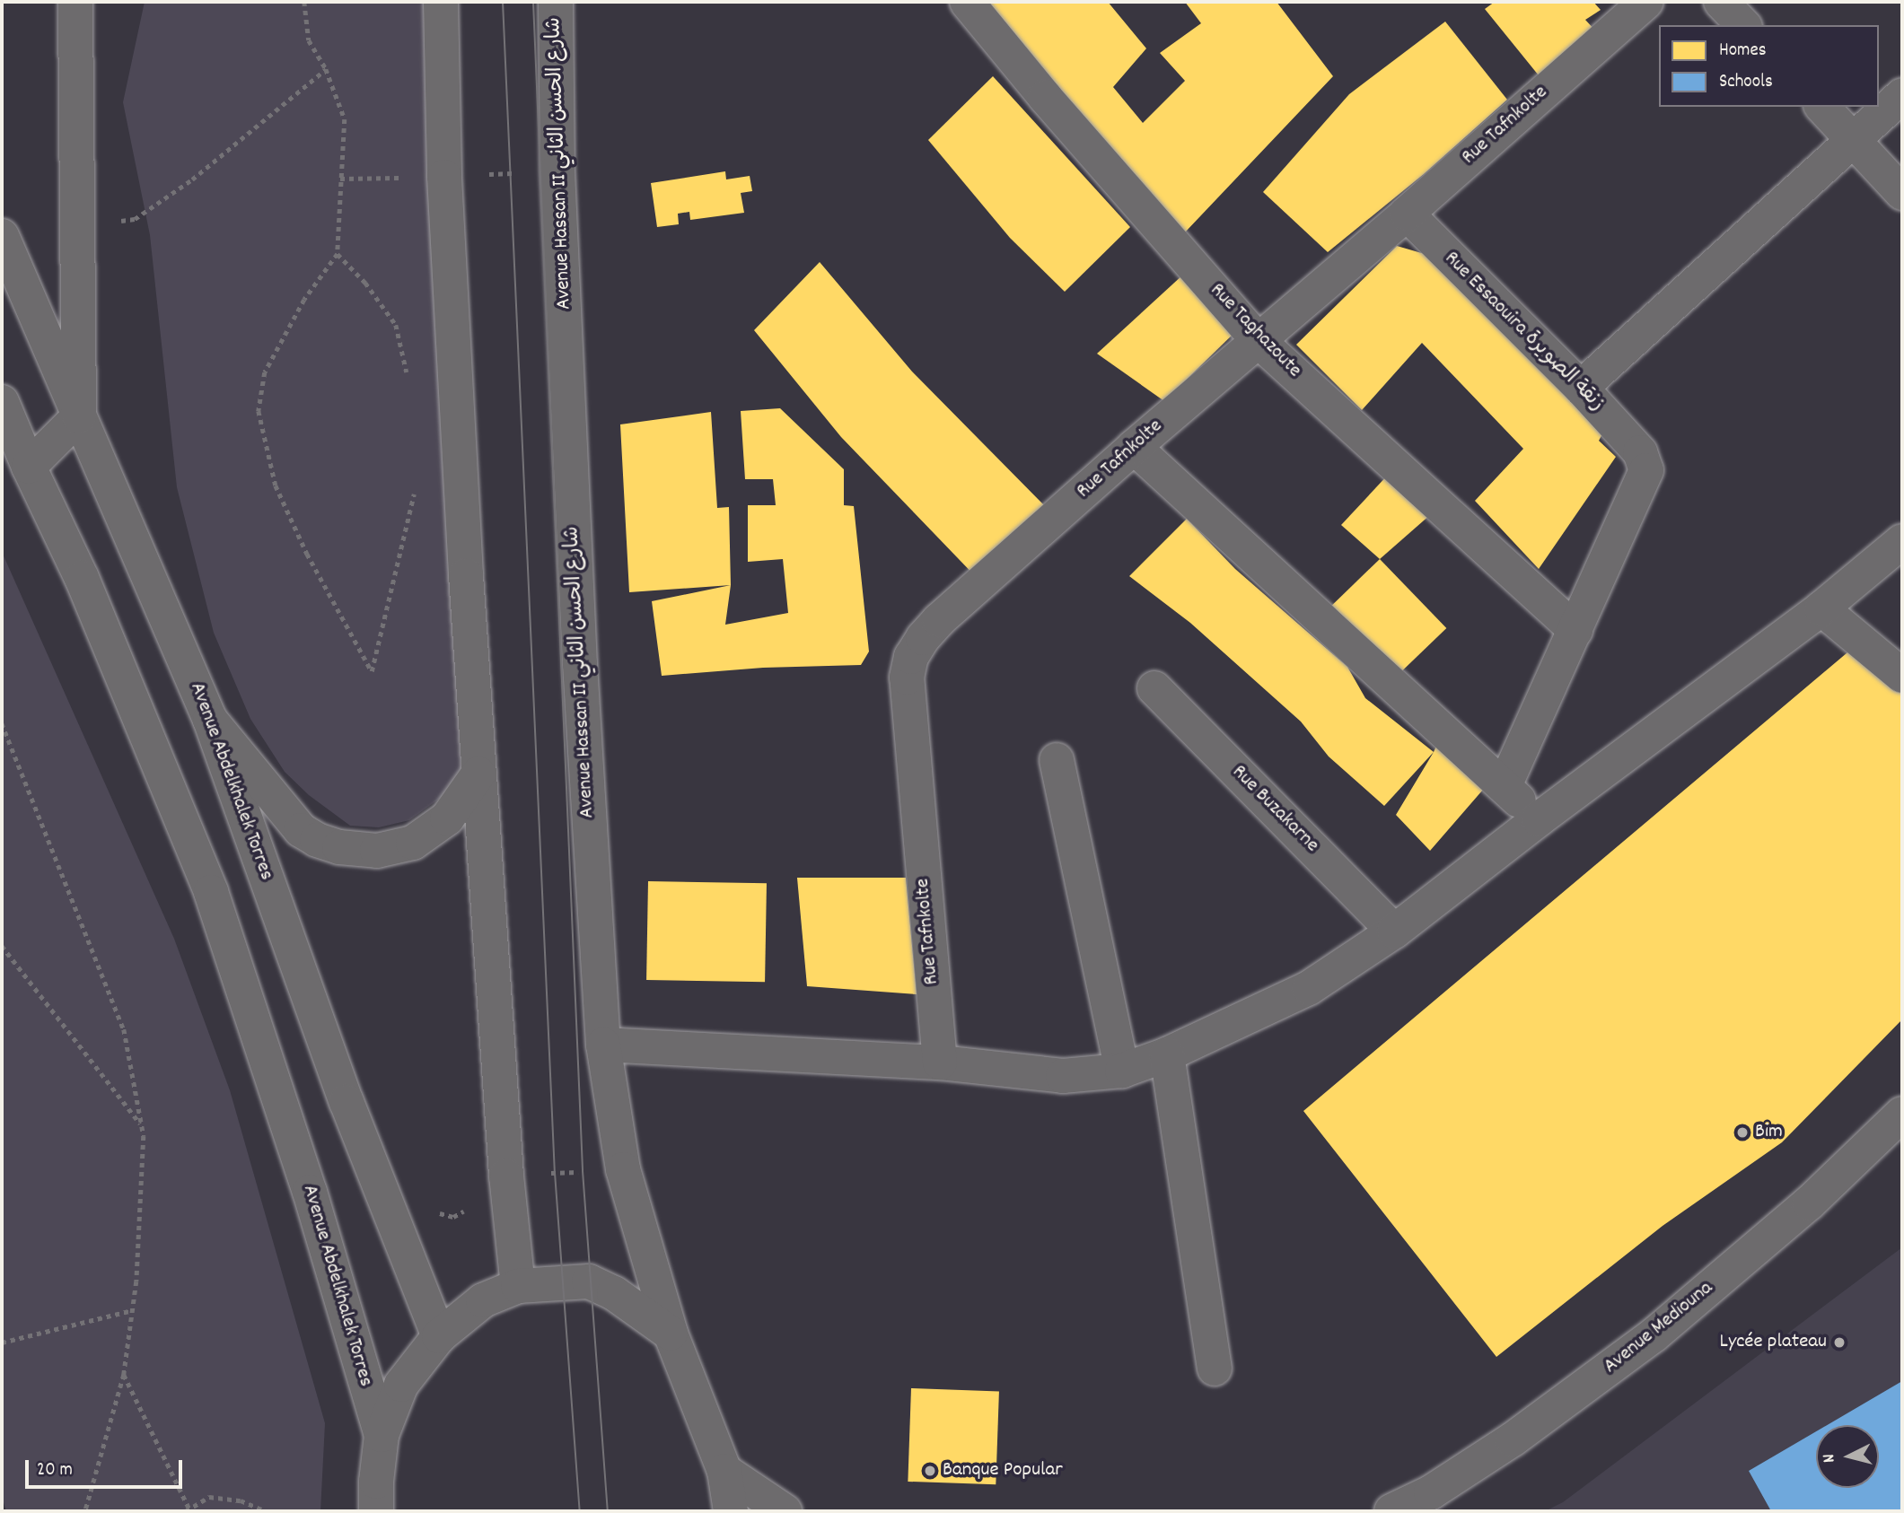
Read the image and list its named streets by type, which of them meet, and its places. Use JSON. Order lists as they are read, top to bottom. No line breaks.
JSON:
{"streets":{"main road":["Rue Tafnkolte","Avenue Hassan II شارع الحسن الثاني","Rue Taghazoute","Rue Essaouira زنقة الصويرة","Avenue Abdelkhalek Torres","Rue Buzakarne","Avenue Mediouna"]},"crossings":[["Rue Tafnkolte","Rue Taghazoute"],["Rue Tafnkolte","Rue Essaouira زنقة الصويرة"],["Rue Taghazoute","Rue Essaouira زنقة الصويرة"]],"places":["Bim","Lycée plateau","Banque Popular"],"legend":["Homes","Schools"],"scale_bar":"20 m","north":"left"}
